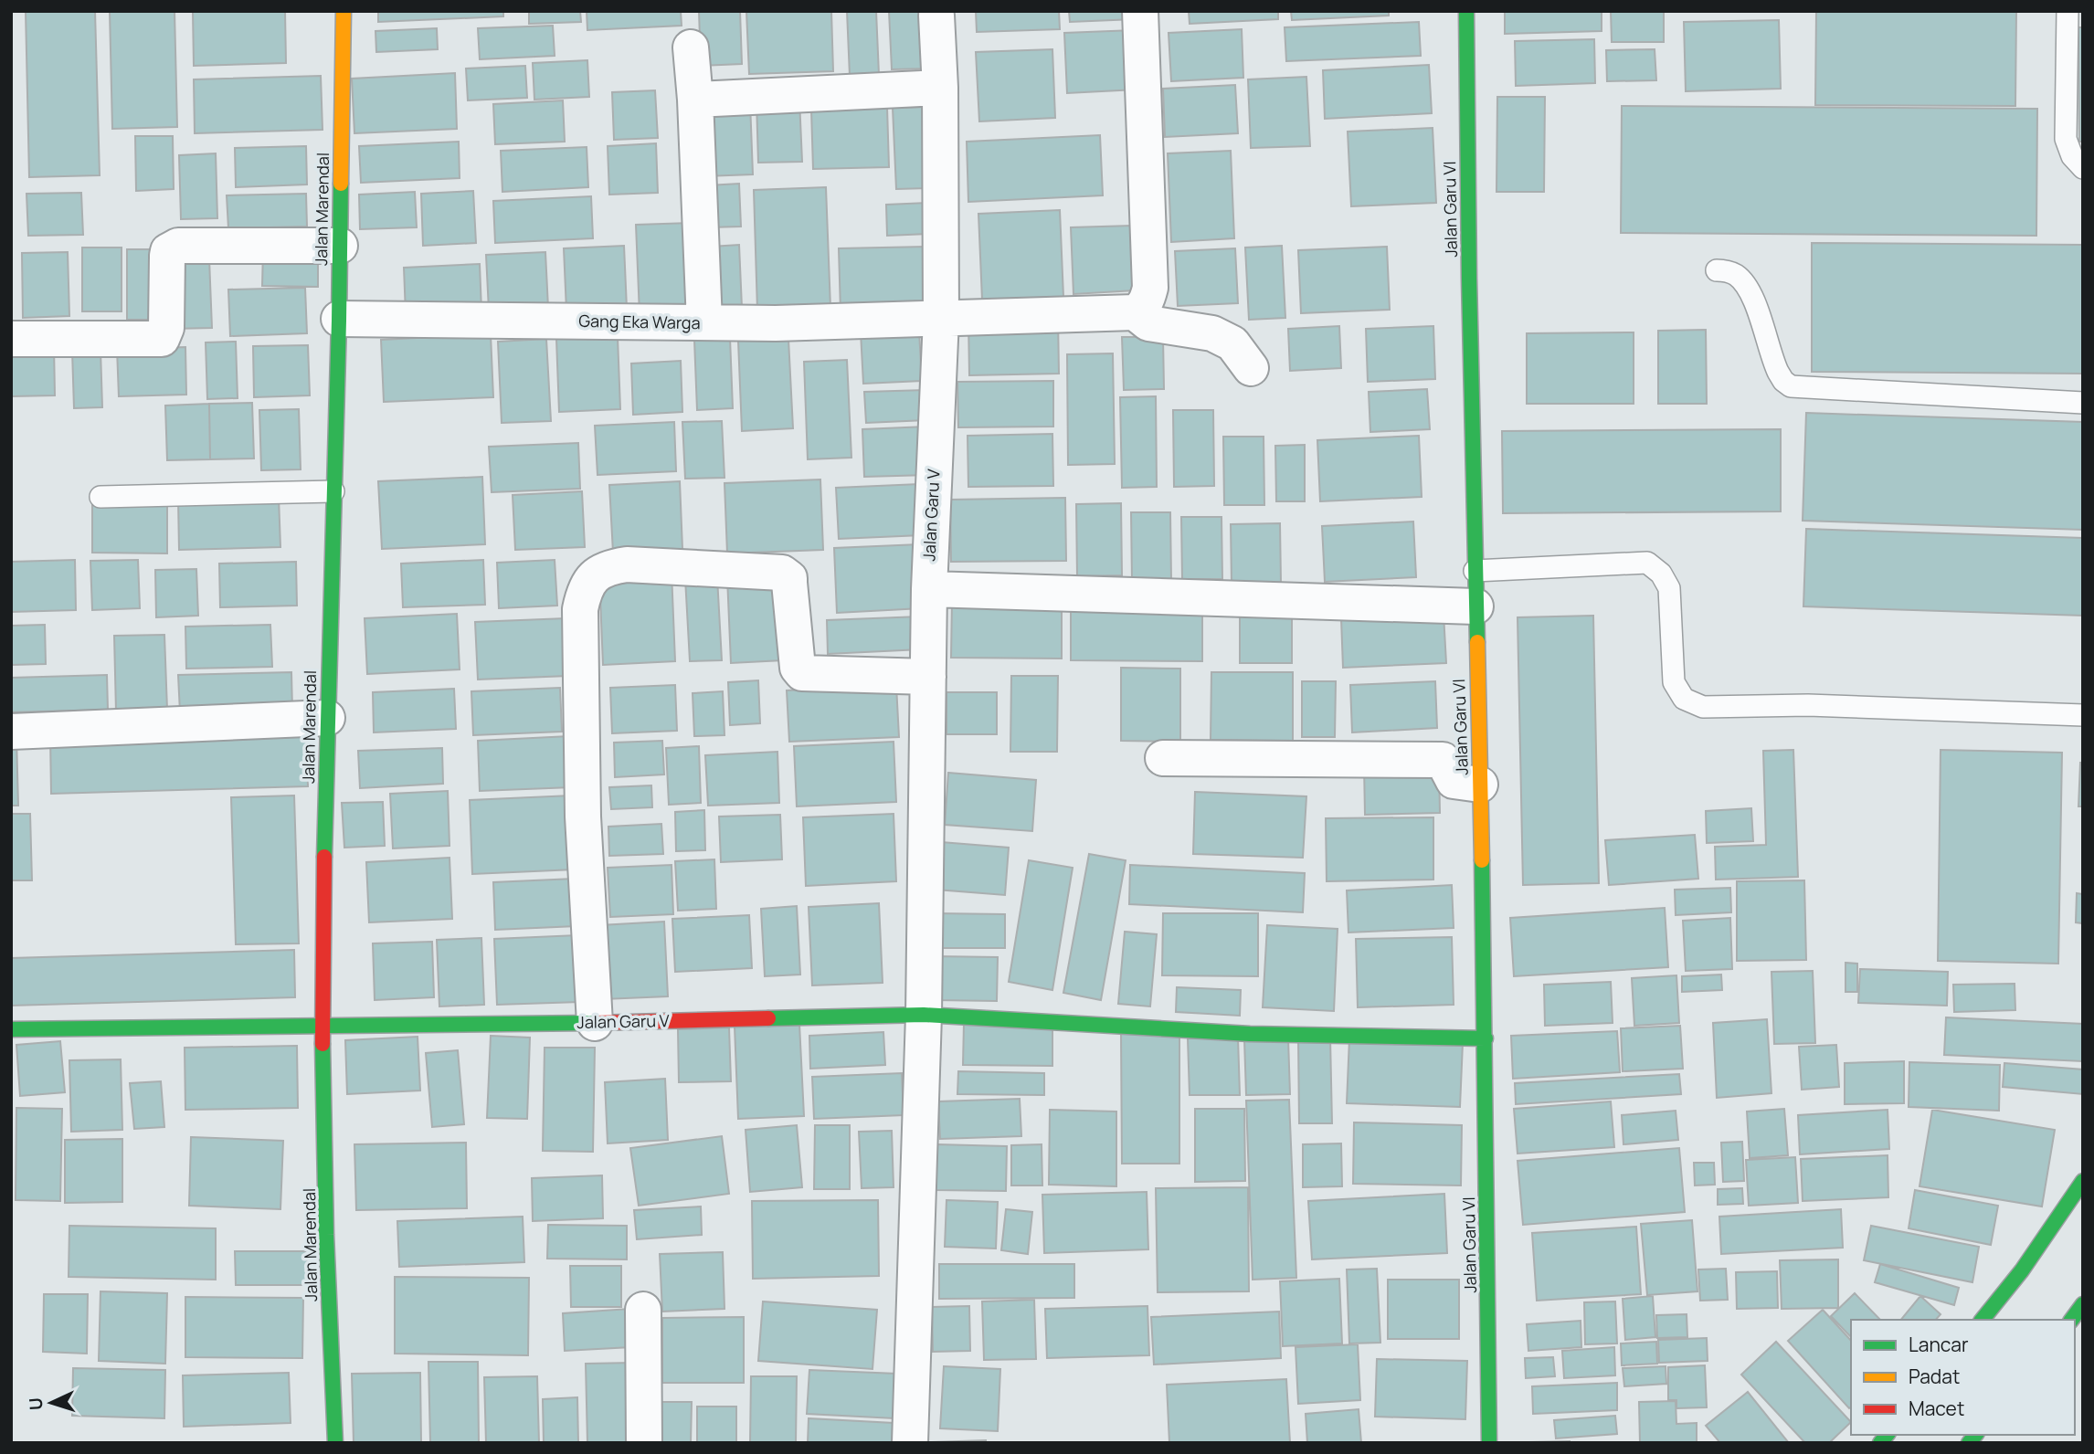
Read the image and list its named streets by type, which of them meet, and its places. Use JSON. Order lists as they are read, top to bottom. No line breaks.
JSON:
{"streets":{"street":["Jalan Marendal","Jalan Garu VI","Gang Eka Warga","Jalan Garu V"]},"crossings":[["Jalan Marendal","Gang Eka Warga"],["Jalan Marendal","Jalan Garu V"],["Gang Eka Warga","Jalan Garu V"]],"legend":["Lancar","Padat","Macet"],"north":"left"}
